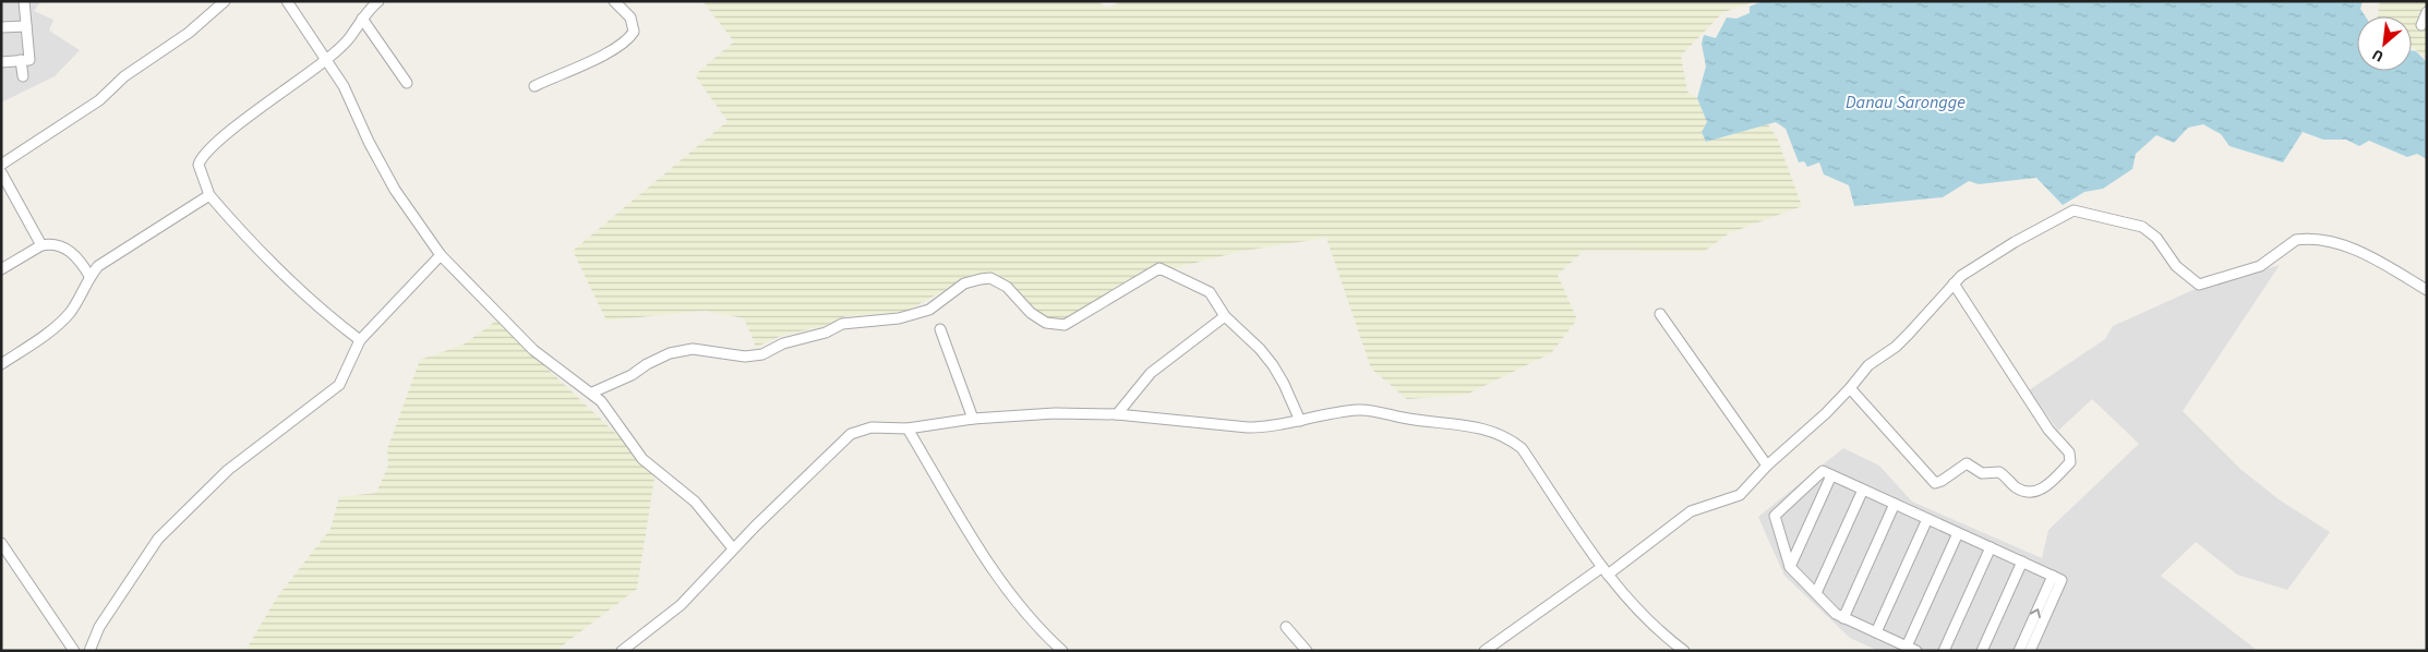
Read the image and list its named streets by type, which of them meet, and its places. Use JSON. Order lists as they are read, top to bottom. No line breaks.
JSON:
{"water":["Danau Sarongge"],"north":"bottom left"}
